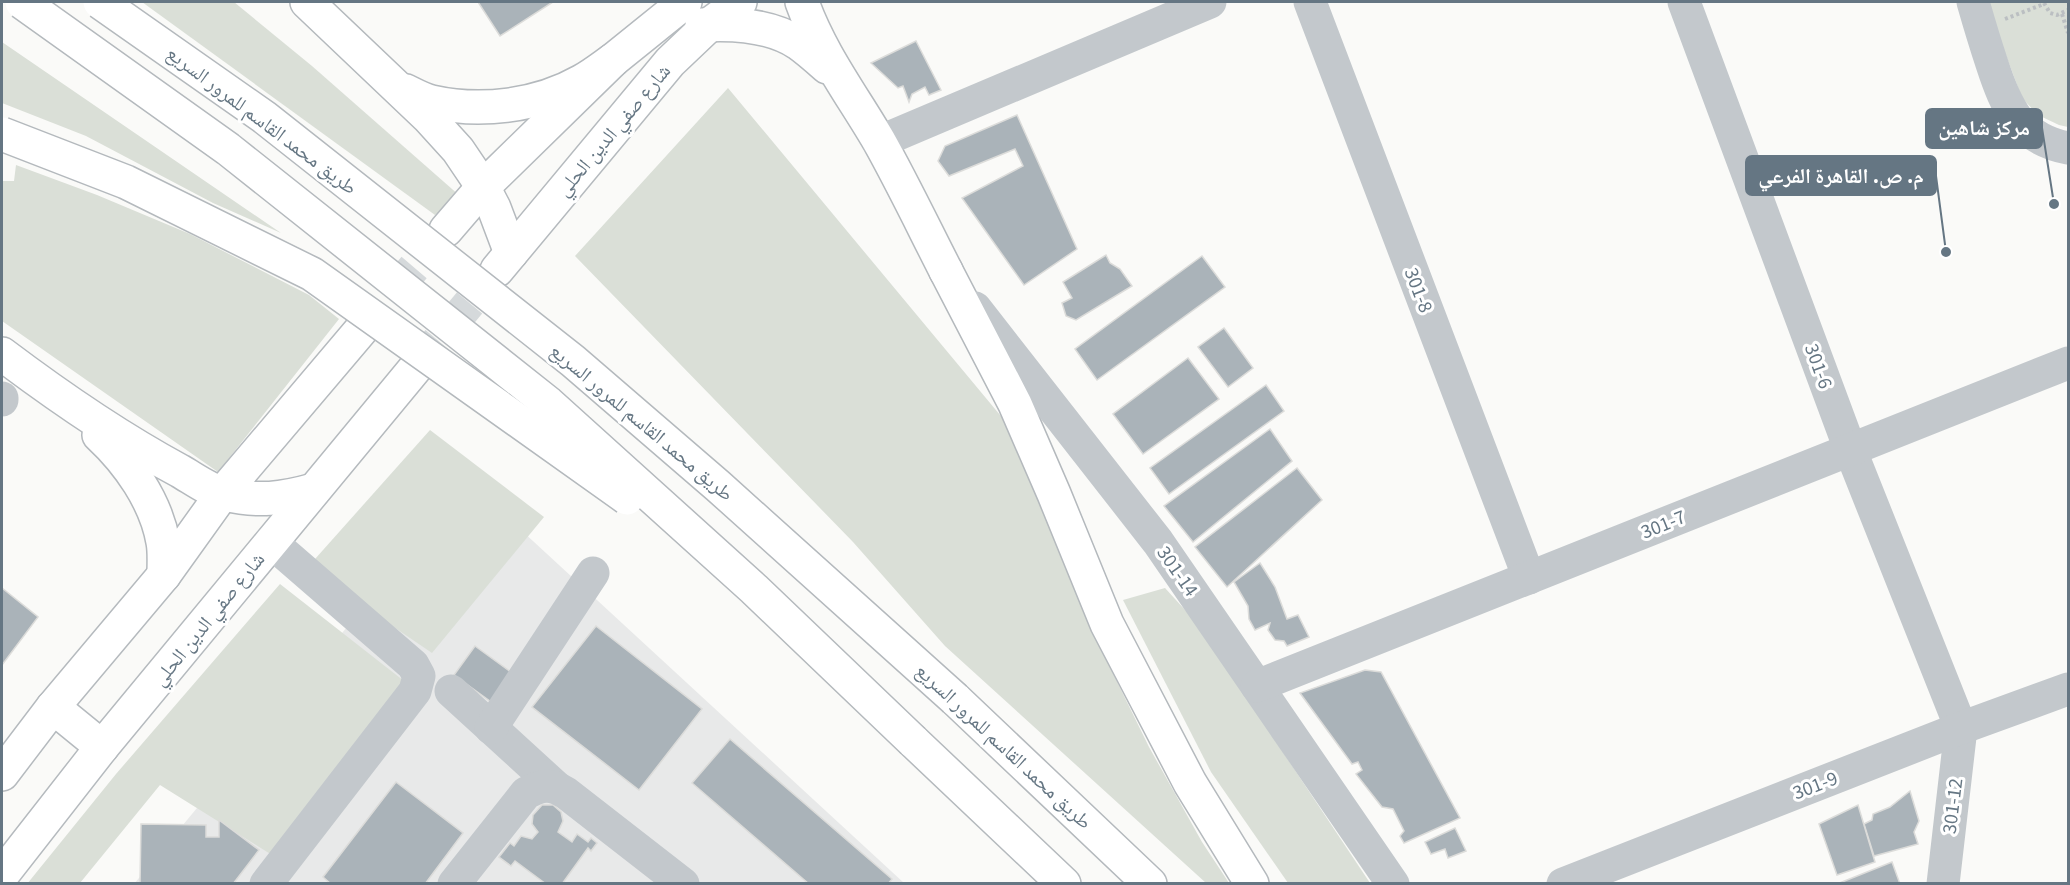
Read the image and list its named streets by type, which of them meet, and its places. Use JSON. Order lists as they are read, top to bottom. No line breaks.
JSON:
{"streets":{"main road":["طريق محمد القاسم للمرور السريع","شارع صفي الدين الحلي"],"street":["301-8","301-6","301-7","301-14","301-9","301-12"]},"crossings":[["301-8","301-7"],["301-6","301-7"],["301-6","301-9"],["301-6","301-12"],["301-7","301-14"],["301-9","301-12"]],"places":["مركز شاهين","م. ص. القاهرة الفرعي"]}
